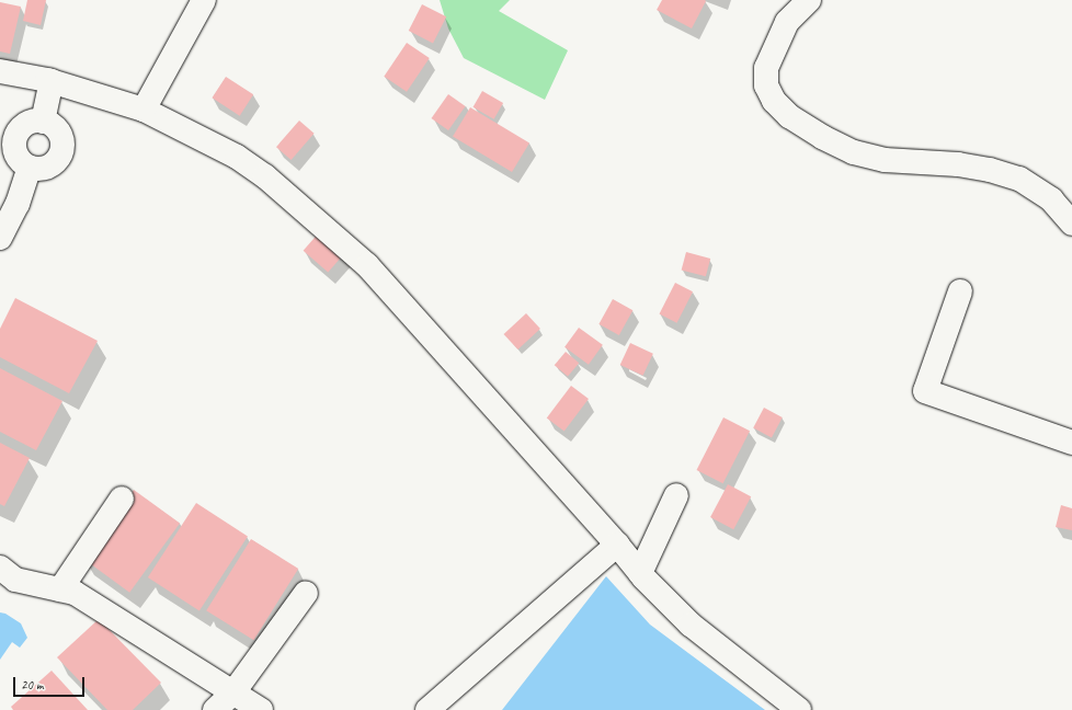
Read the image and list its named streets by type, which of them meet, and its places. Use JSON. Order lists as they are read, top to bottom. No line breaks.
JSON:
{"scale_bar":"20 m"}
